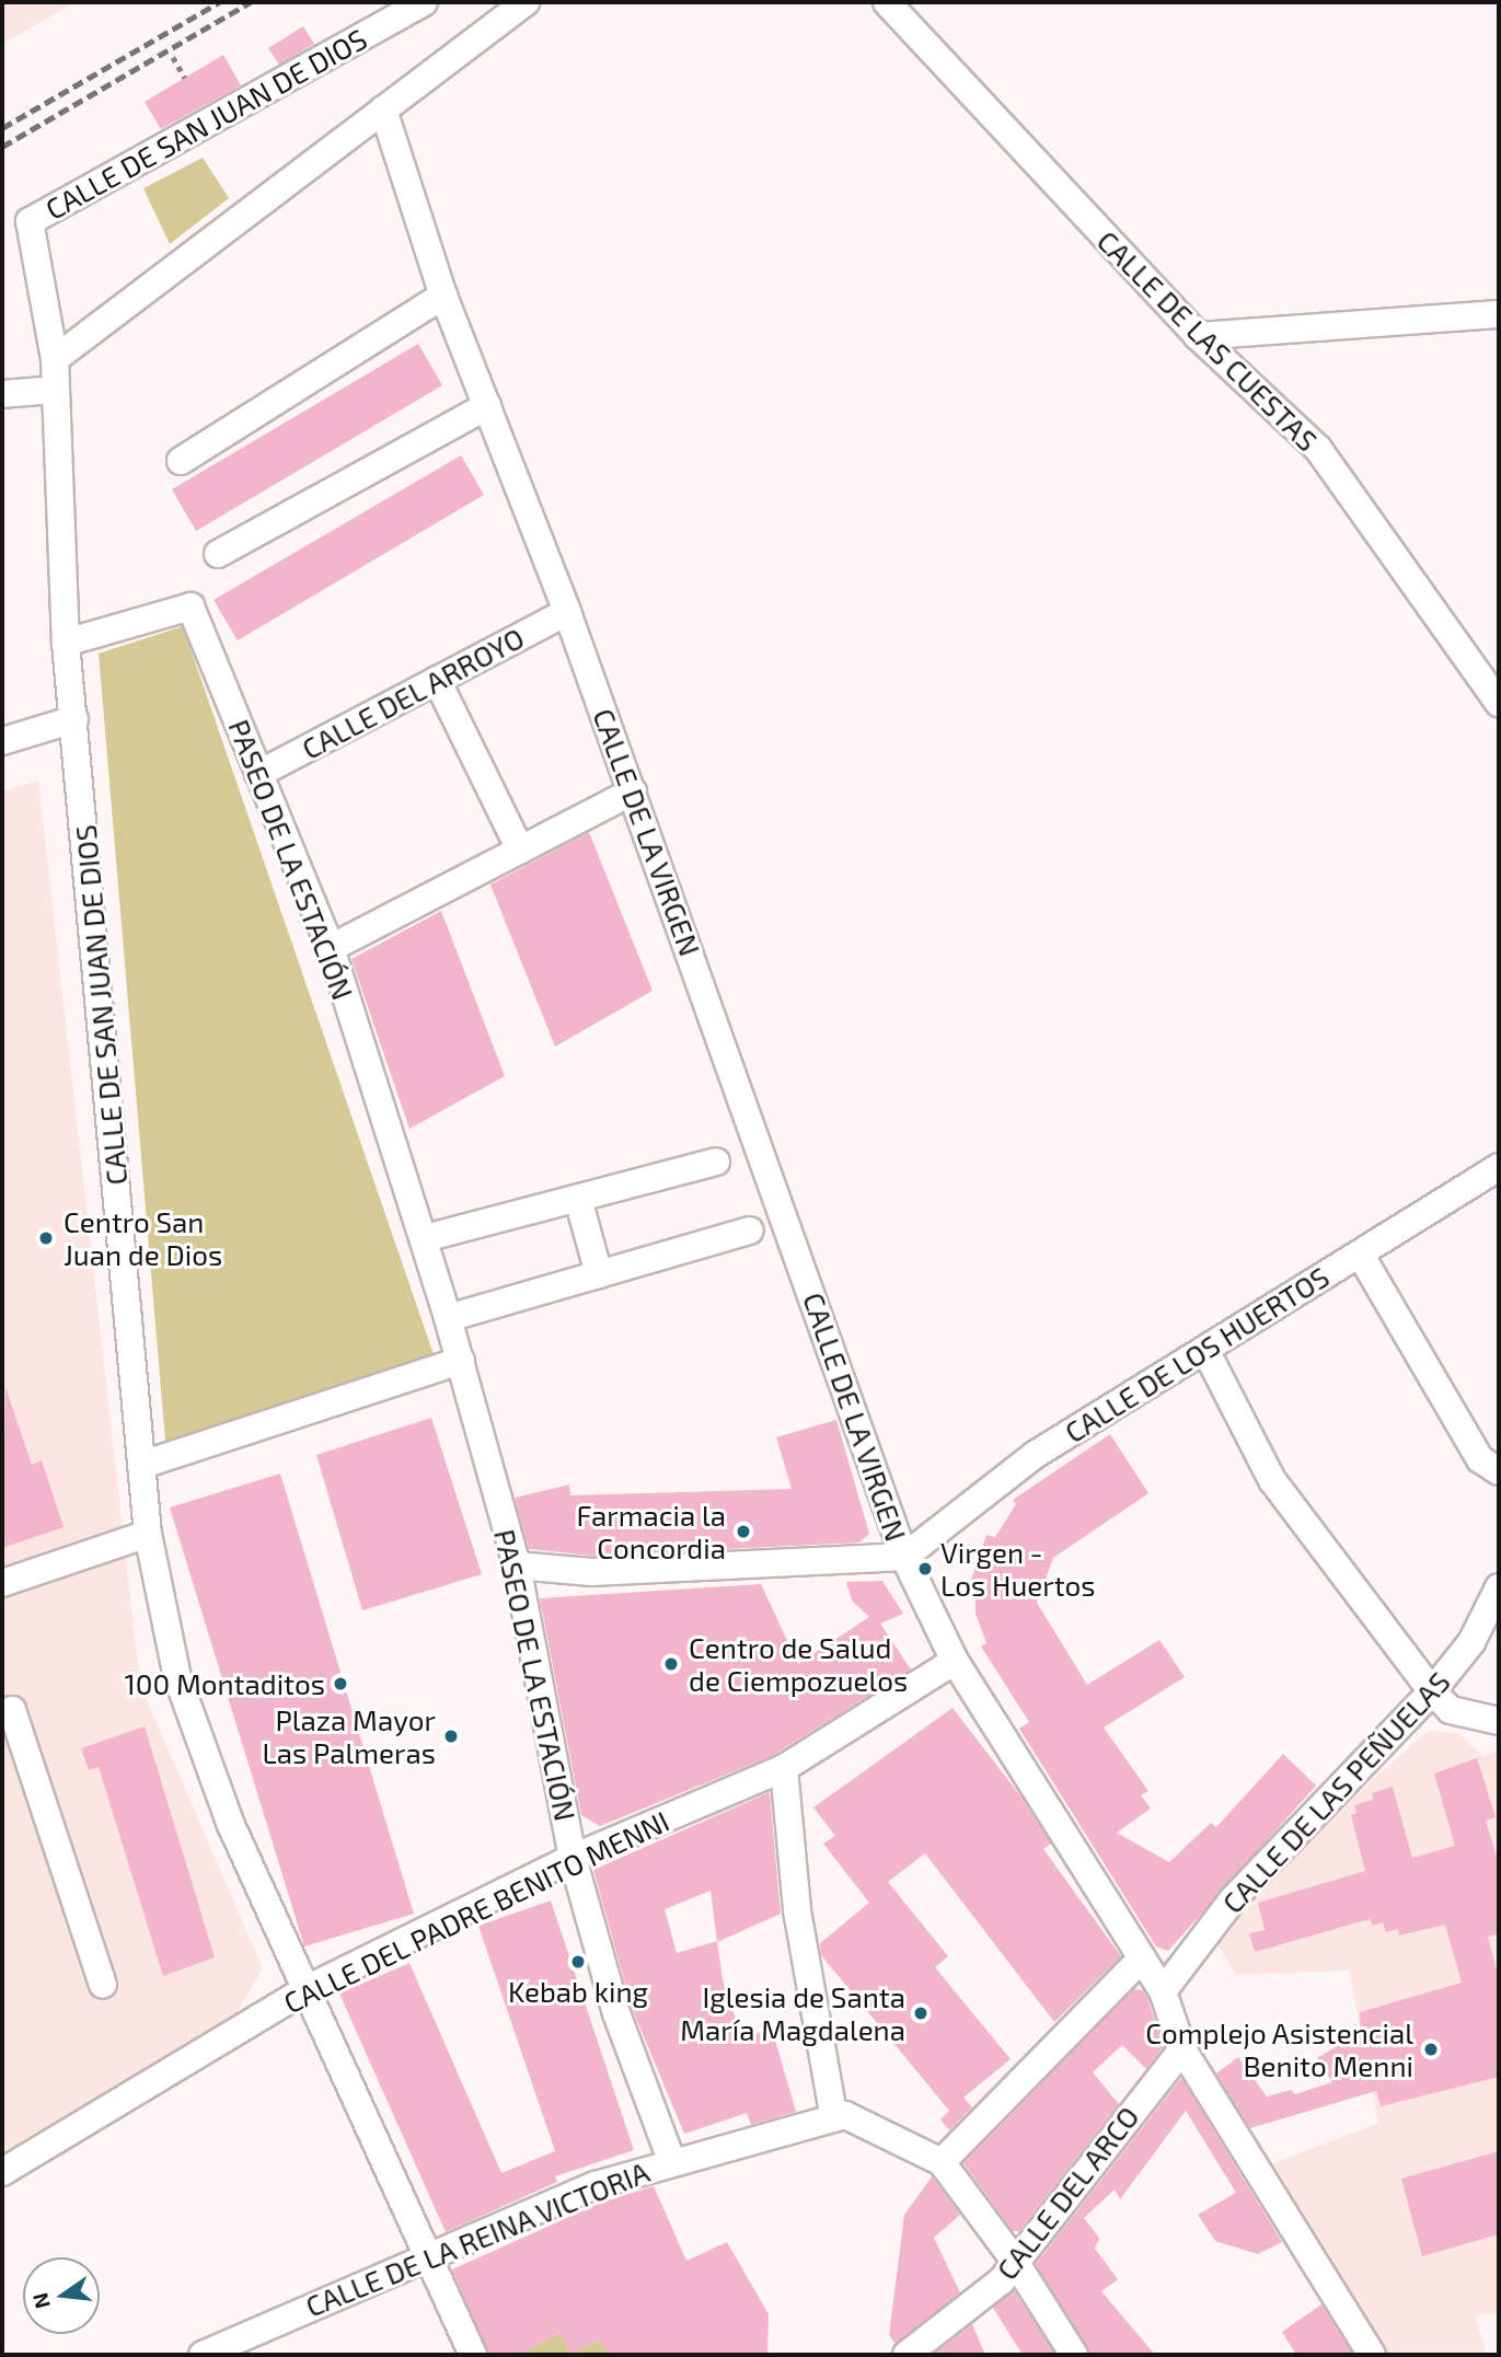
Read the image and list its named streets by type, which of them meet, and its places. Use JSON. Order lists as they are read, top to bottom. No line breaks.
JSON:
{"streets":{"street":["CALLE DE SAN JUAN DE DIOS","CALLE DE LAS CUESTAS","CALLE DEL ARROYO","CALLE DE LA VIRGEN","PASEO DE LA ESTACIÓN","CALLE DE LOS HUERTOS","CALLE DE LAS PEÑUELAS","CALLE DEL PADRE BENITO MENNI","CALLE DEL ARCO","CALLE DE LA REINA VICTORIA"]},"crossings":[["CALLE DE SAN JUAN DE DIOS","PASEO DE LA ESTACIÓN"],["CALLE DE SAN JUAN DE DIOS","CALLE DEL PADRE BENITO MENNI"],["CALLE DE SAN JUAN DE DIOS","CALLE DE LA REINA VICTORIA"],["CALLE DEL ARROYO","CALLE DE LA VIRGEN"],["CALLE DEL ARROYO","PASEO DE LA ESTACIÓN"],["CALLE DE LA VIRGEN","CALLE DE LOS HUERTOS"],["CALLE DE LA VIRGEN","CALLE DE LAS PEÑUELAS"],["CALLE DE LA VIRGEN","CALLE DEL PADRE BENITO MENNI"],["CALLE DE LA VIRGEN","CALLE DEL ARCO"],["PASEO DE LA ESTACIÓN","CALLE DEL PADRE BENITO MENNI"],["PASEO DE LA ESTACIÓN","CALLE DE LA REINA VICTORIA"]],"places":["Centro San Juan de Dios","Farmacia la Concordia","Virgen - Los Huertos","Centro de Salud de Ciempozuelos","100 Montaditos","Plaza Mayor Las Palmeras","Kebab king","Iglesia de Santa María Magdalena","Complejo Asistencial Benito Menni"],"north":"left"}
